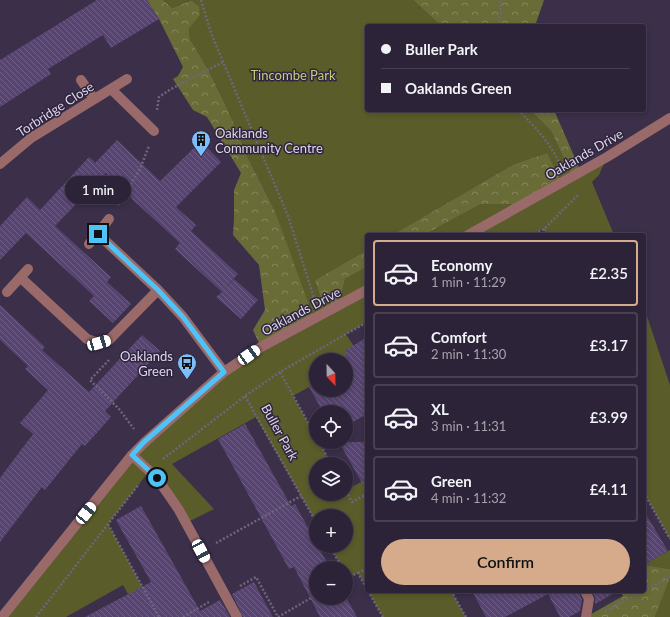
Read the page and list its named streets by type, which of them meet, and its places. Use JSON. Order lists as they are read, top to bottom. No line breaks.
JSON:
{"streets":{"street":["Torbridge Close","Oaklands Drive"],"path":["Buller Park"]},"parks":["Tincombe Park"],"places":{"building":["Oaklands Community Centre"],"bus stop":["Oaklands Green"]},"north":"bottom","page":{"banner":["Buller Park","Oaklands Green"],"bubble":"1 min","list":[{"name":"Economy","note":"1 min · 11:29","value":"£2.35"},{"name":"Comfort","note":"2 min · 11:30","value":"£3.17"},{"name":"XL","note":"3 min · 11:31","value":"£3.99"},{"name":"Green","note":"4 min · 11:32","value":"£4.11"}],"map_buttons":["+","−"],"buttons":"Confirm"}}
